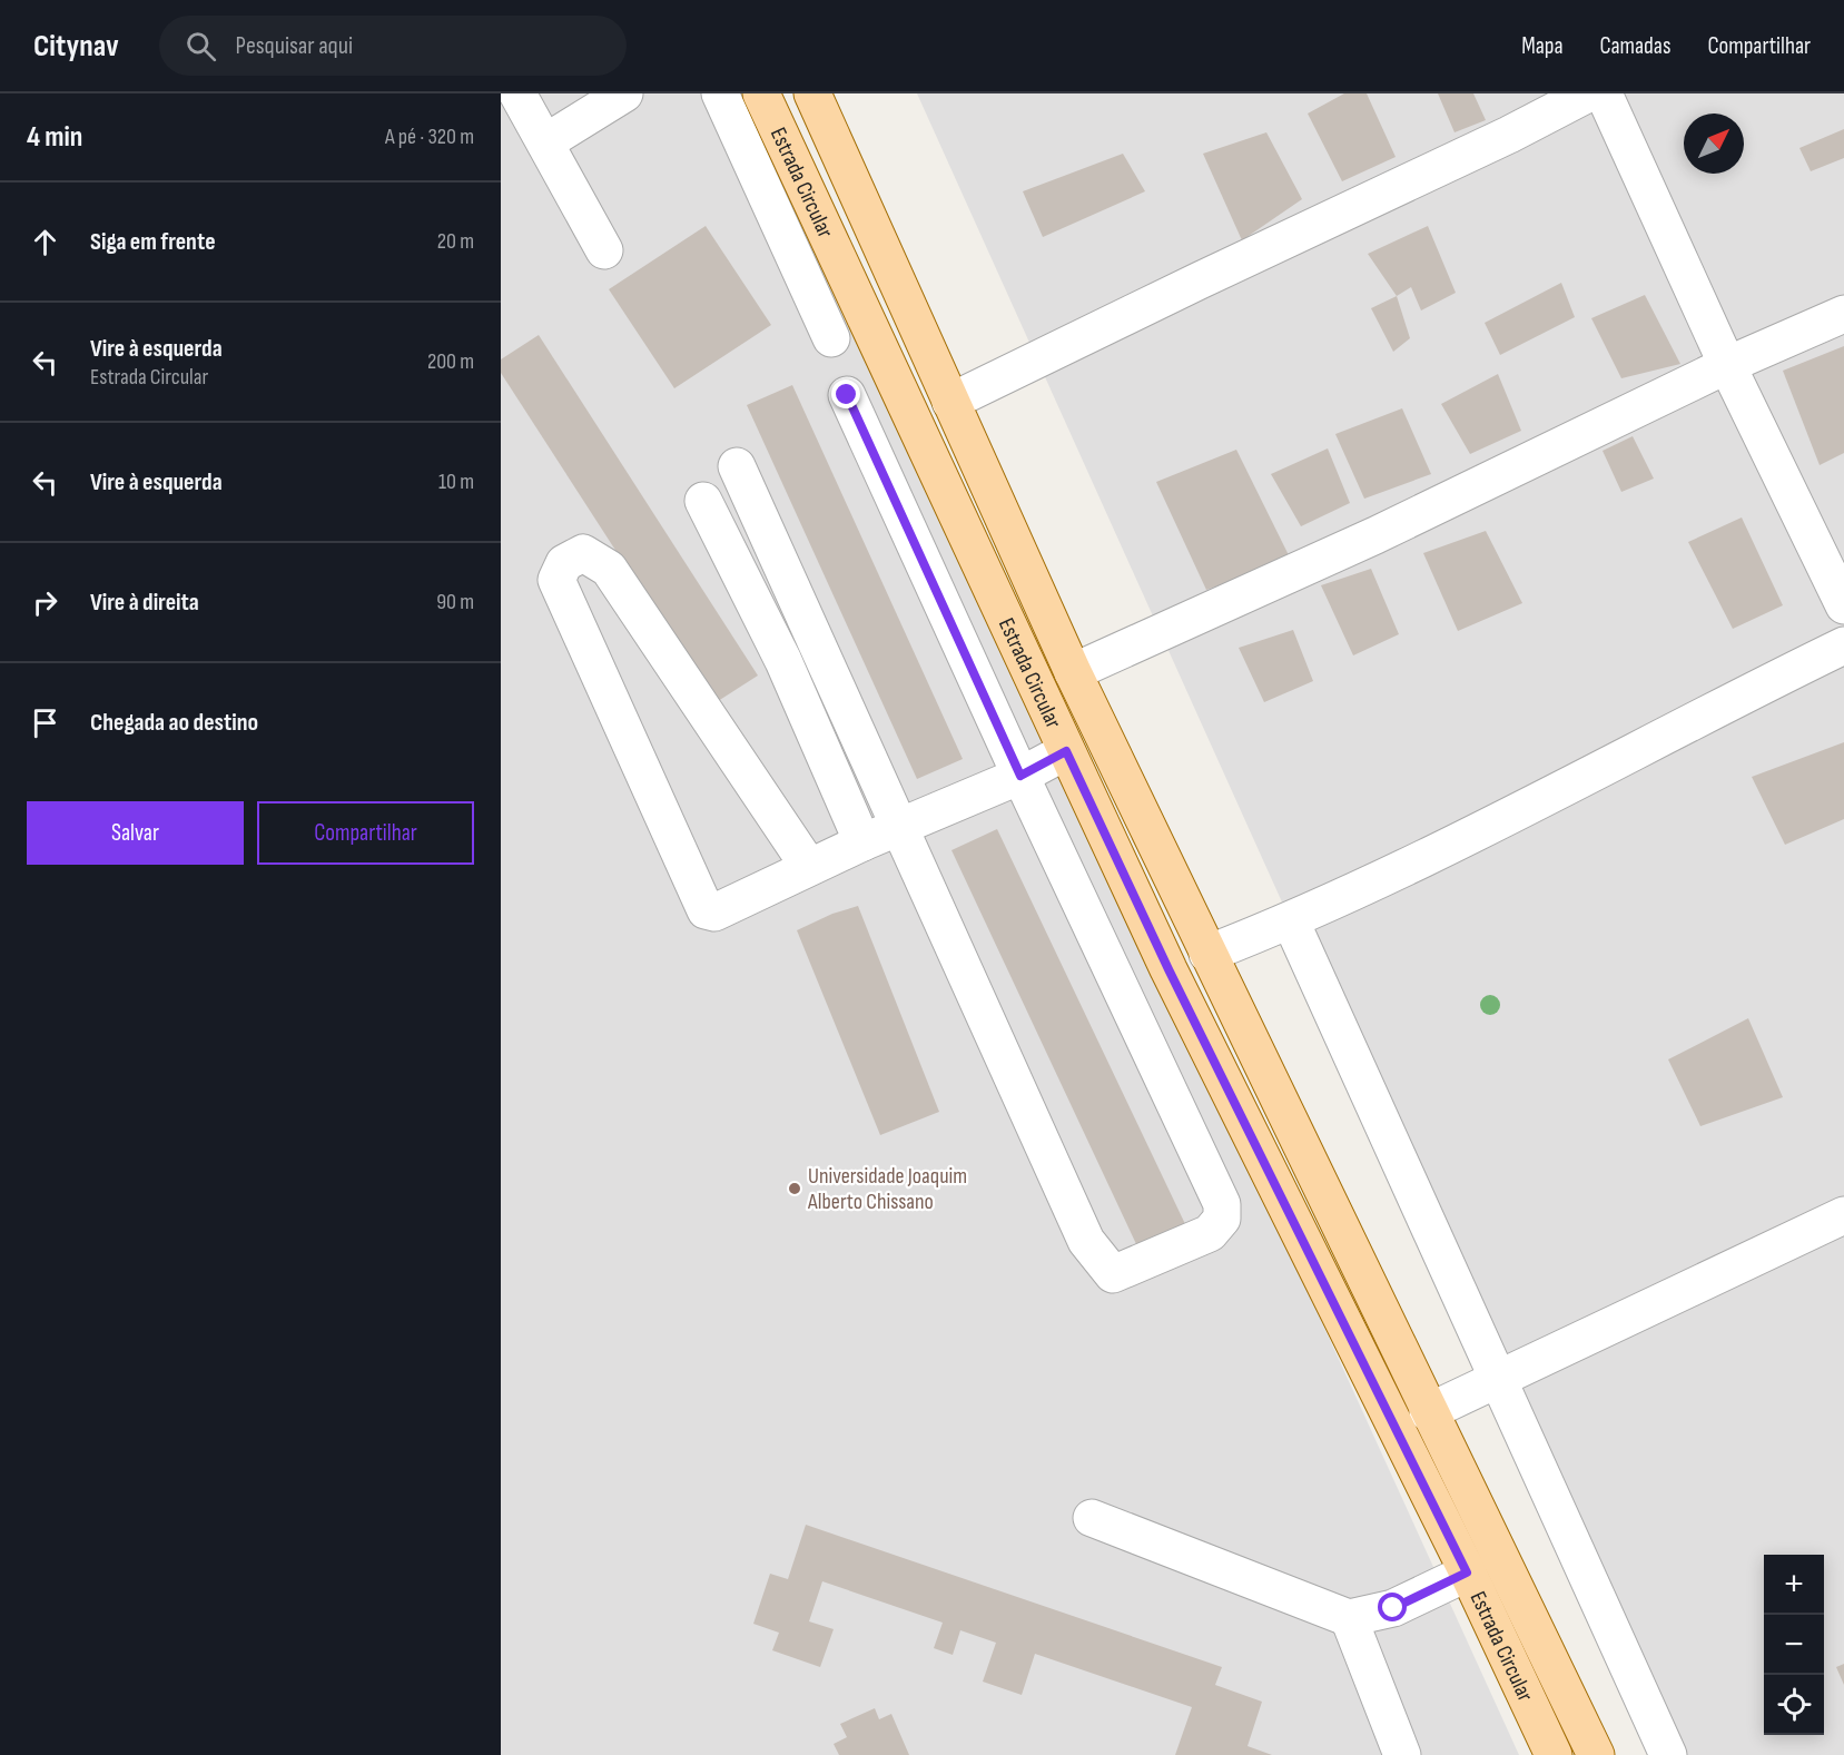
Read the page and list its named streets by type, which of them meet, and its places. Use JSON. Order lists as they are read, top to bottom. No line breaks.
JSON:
{"streets":{"main road":["Estrada Circular"]},"places":["Universidade Joaquim Alberto Chissano"],"north":"top right","page":{"header":"Citynav","search":"Pesquisar aqui","nav":["Mapa","Camadas","Compartilhar"],"heading":["4 min","A pé · 320 m"],"list":[["Siga em frente","20 m"],["Vire à esquerda","Estrada Circular","200 m"],["Vire à esquerda","10 m"],["Vire à direita","90 m"],"Chegada ao destino"],"buttons":["Salvar","Compartilhar"],"map_buttons":["+","−"]}}
